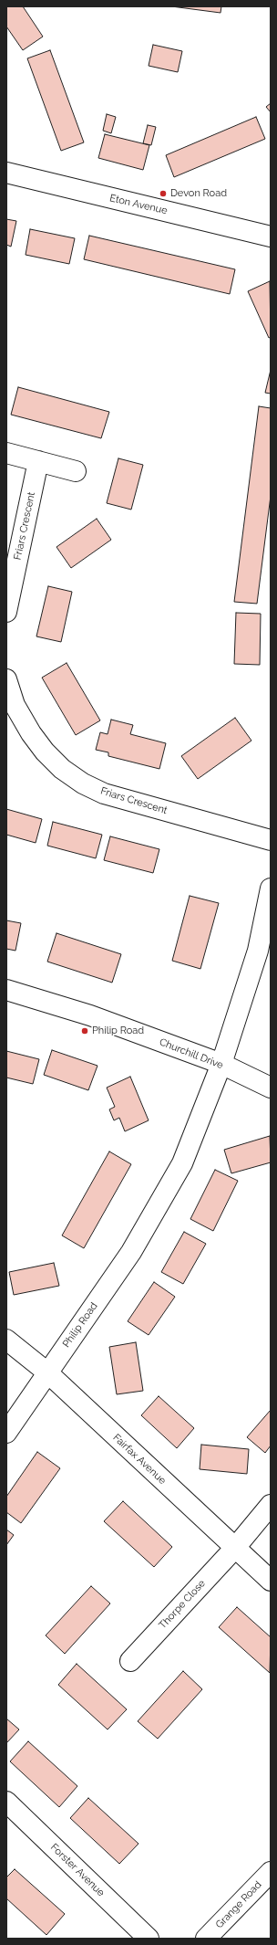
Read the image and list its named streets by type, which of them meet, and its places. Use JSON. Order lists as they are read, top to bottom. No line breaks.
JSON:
{"streets":{"street":["Eton Avenue","Friars Crescent","Churchill Drive","Philip Road","Fairfax Avenue","Thorpe Close","Forster Avenue","Grange Road"]},"crossings":[["Churchill Drive","Philip Road"],["Philip Road","Fairfax Avenue"],["Fairfax Avenue","Thorpe Close"]],"places":["Devon Road","Philip Road"]}
